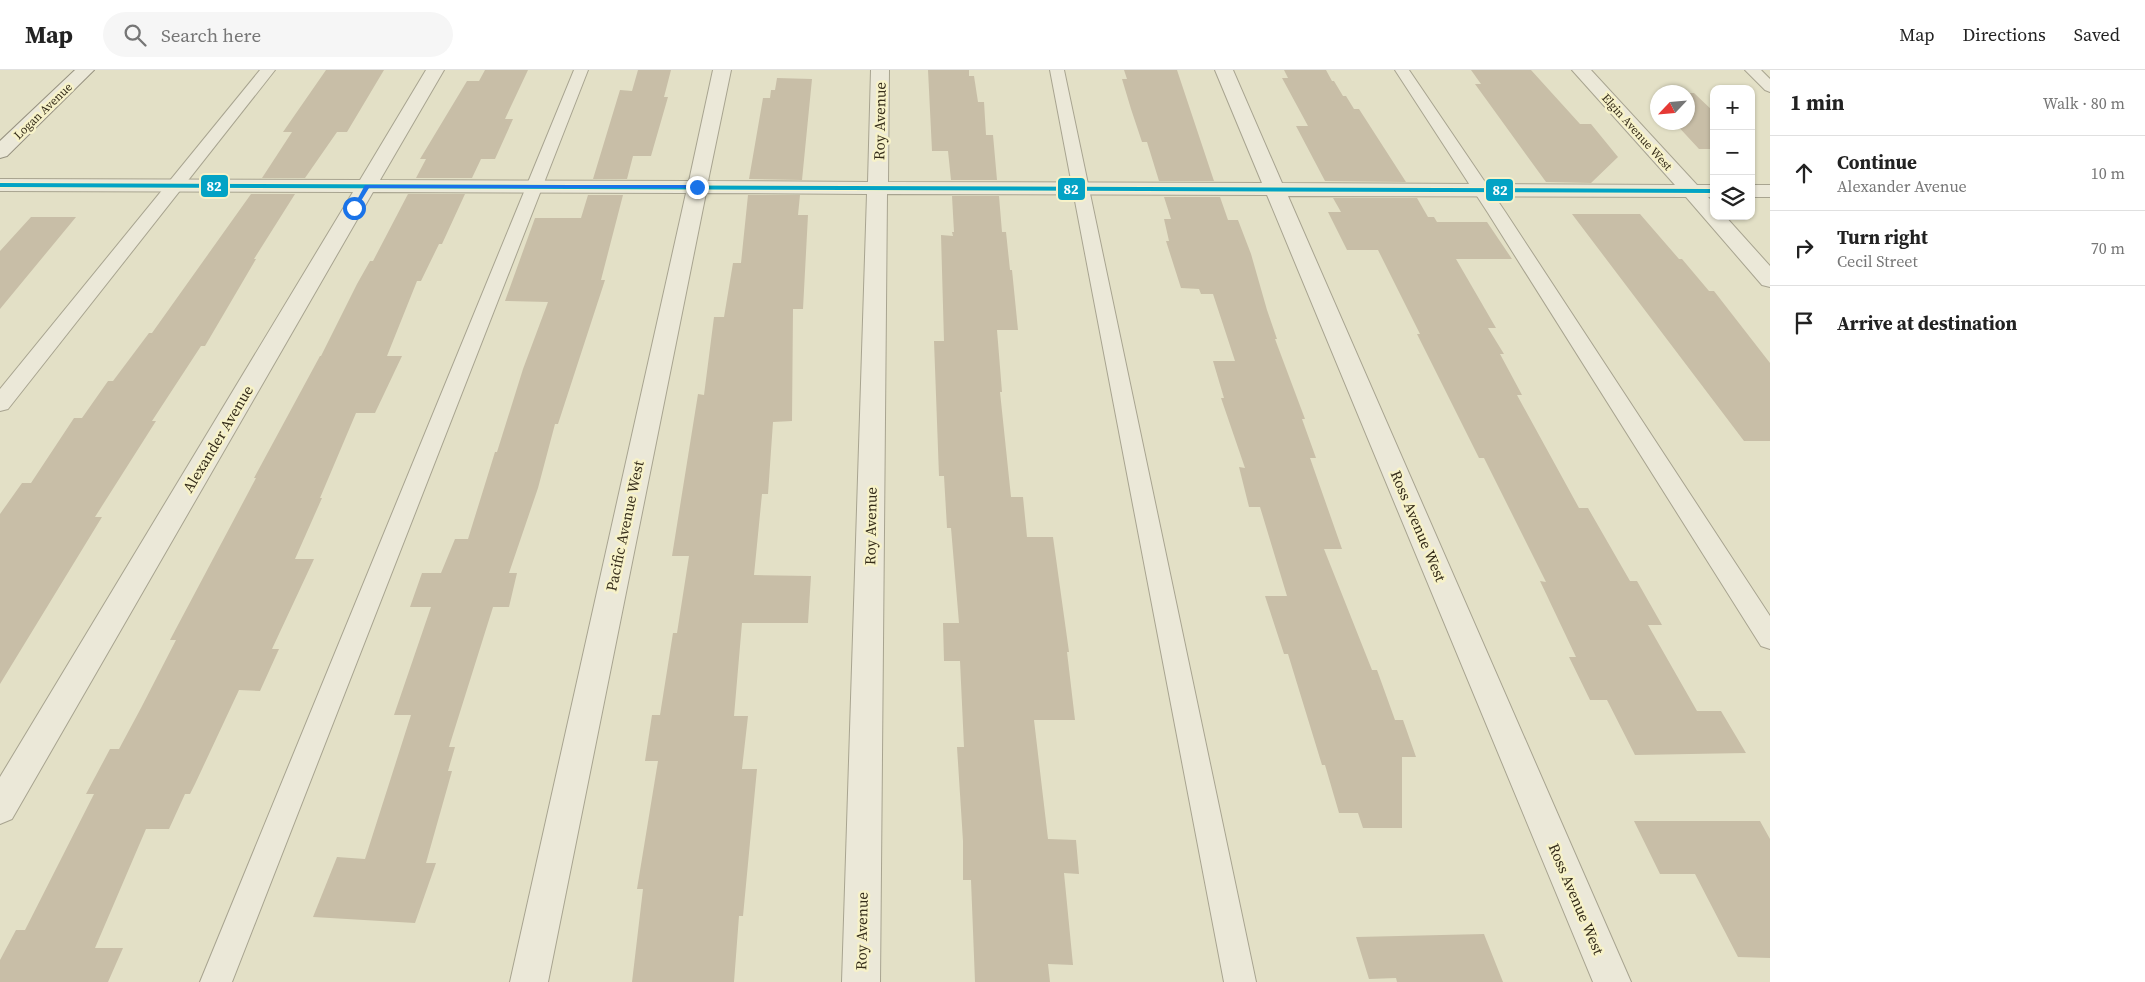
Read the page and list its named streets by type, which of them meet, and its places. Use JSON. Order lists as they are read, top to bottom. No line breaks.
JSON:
{"streets":{"street":["Logan Avenue","Roy Avenue","Elgin Avenue West","Alexander Avenue","Pacific Avenue West","Ross Avenue West"]},"lines":["transit line 82"],"north":"bottom left","page":{"header":"Map","search":"Search here","nav":["Map","Directions","Saved"],"heading":["1 min","Walk · 80 m"],"map_buttons":["+","−"],"list":[["Continue","Alexander Avenue","10 m"],["Turn right","Cecil Street","70 m"],"Arrive at destination"]}}
